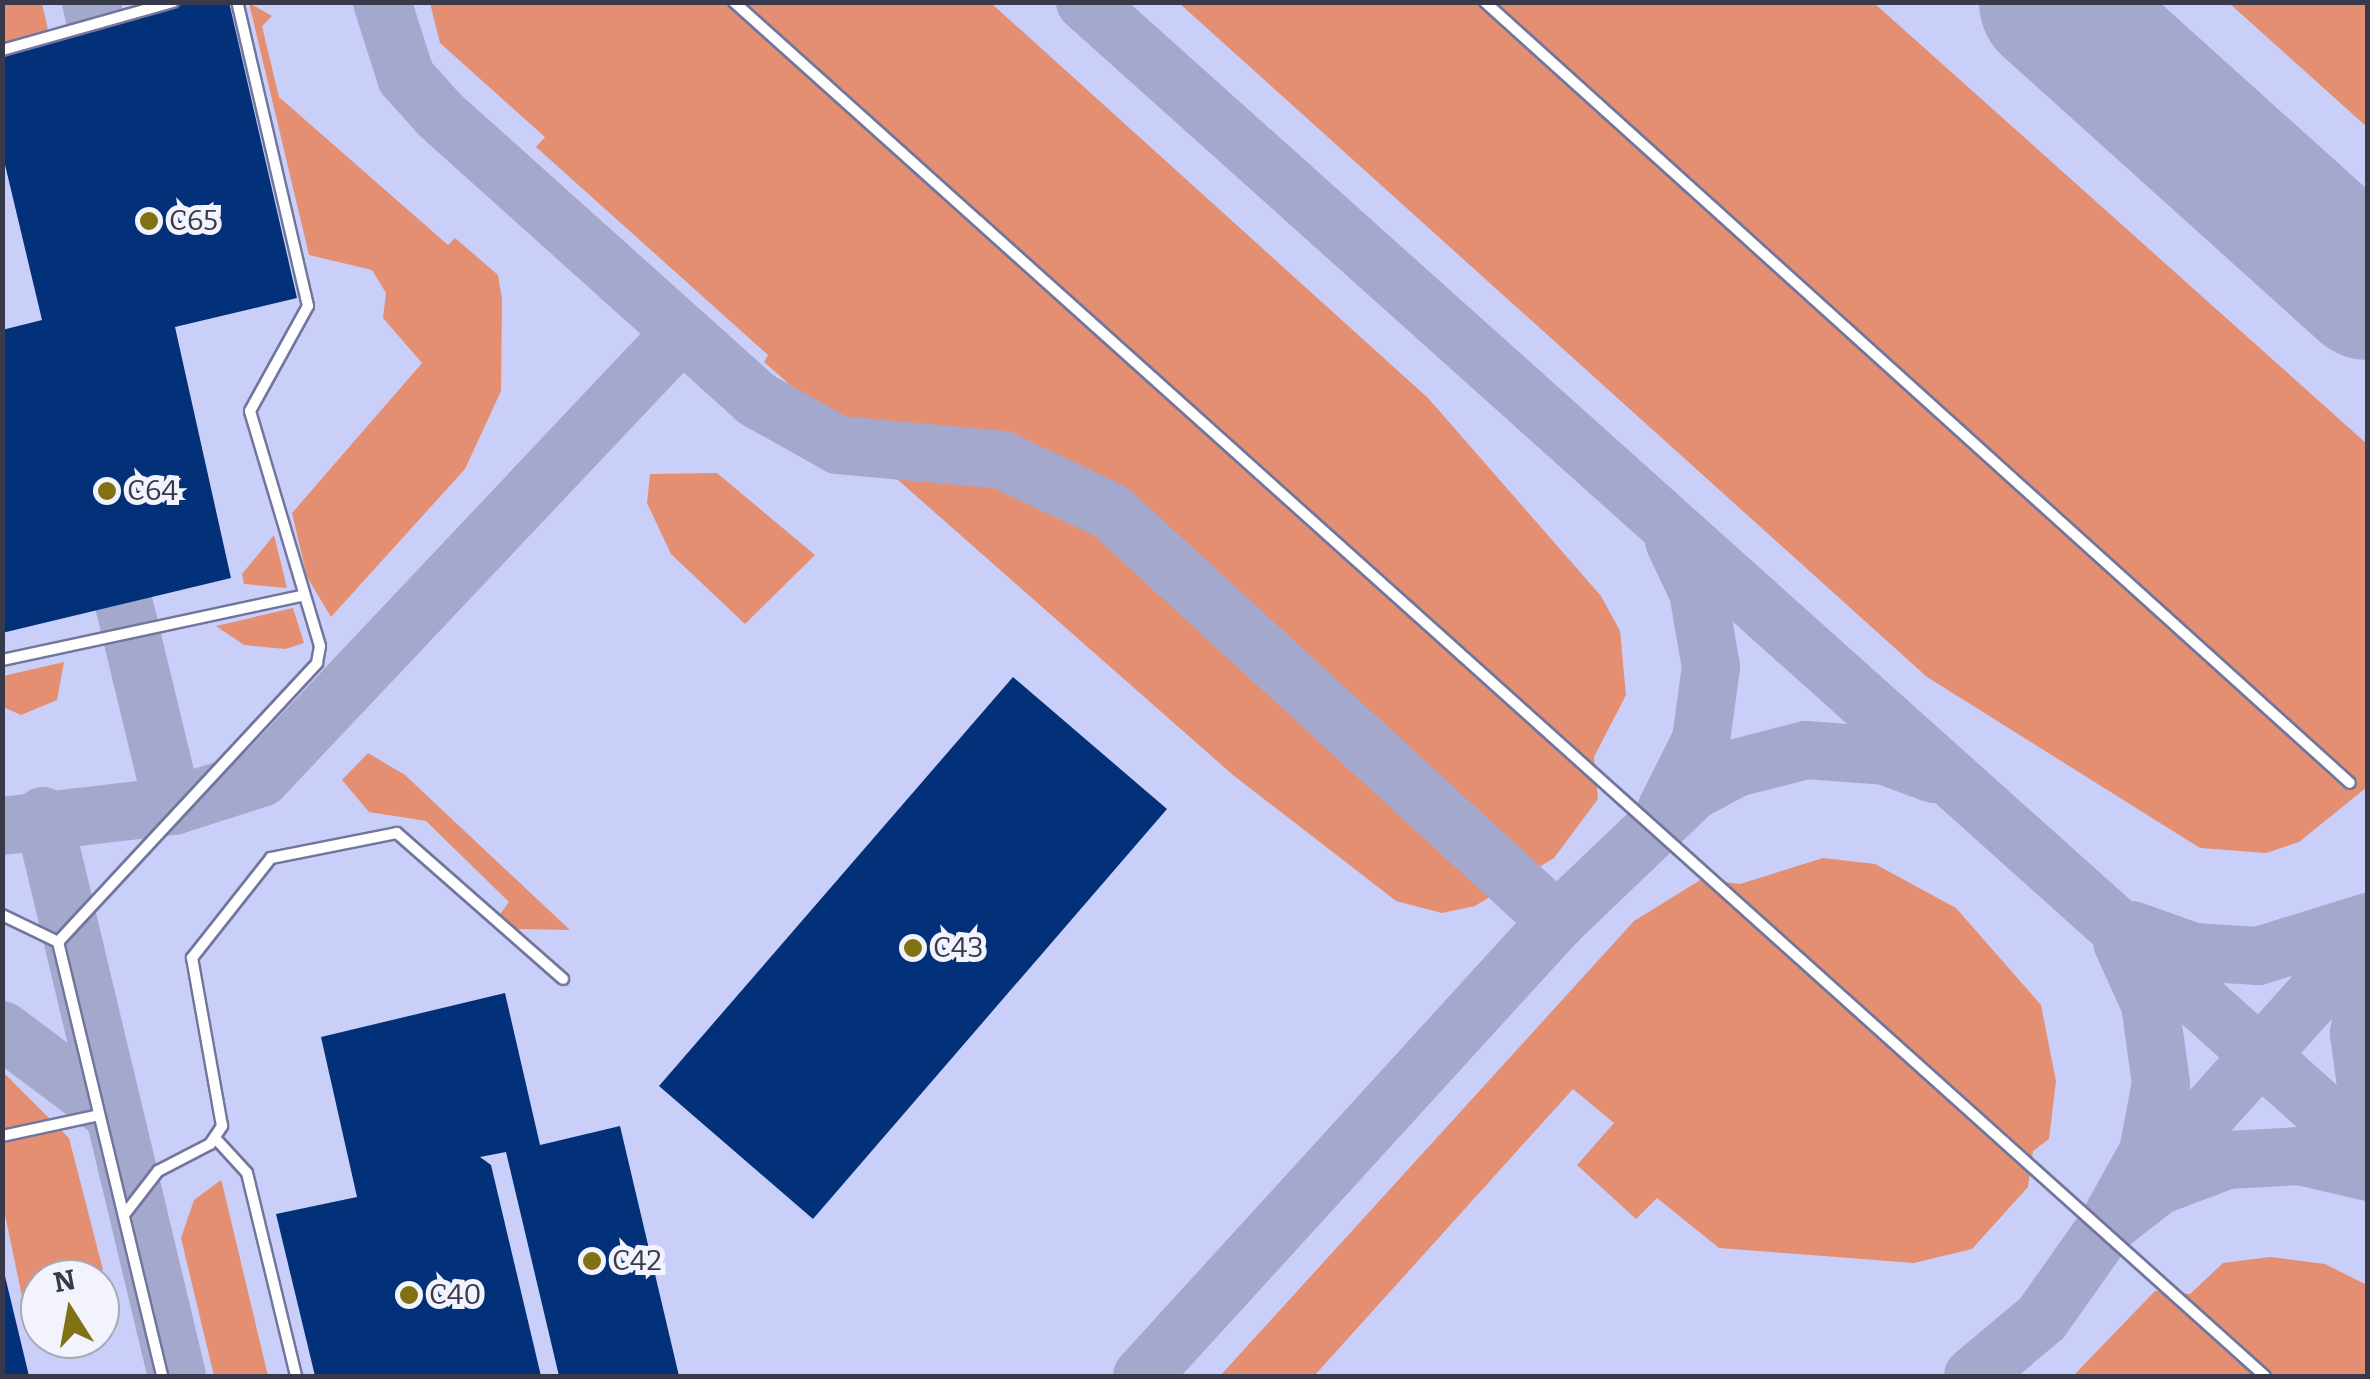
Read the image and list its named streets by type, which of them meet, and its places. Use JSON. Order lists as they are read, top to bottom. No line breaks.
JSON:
{"places":["C65","C64","C43","C42","C40"],"north":"top"}
